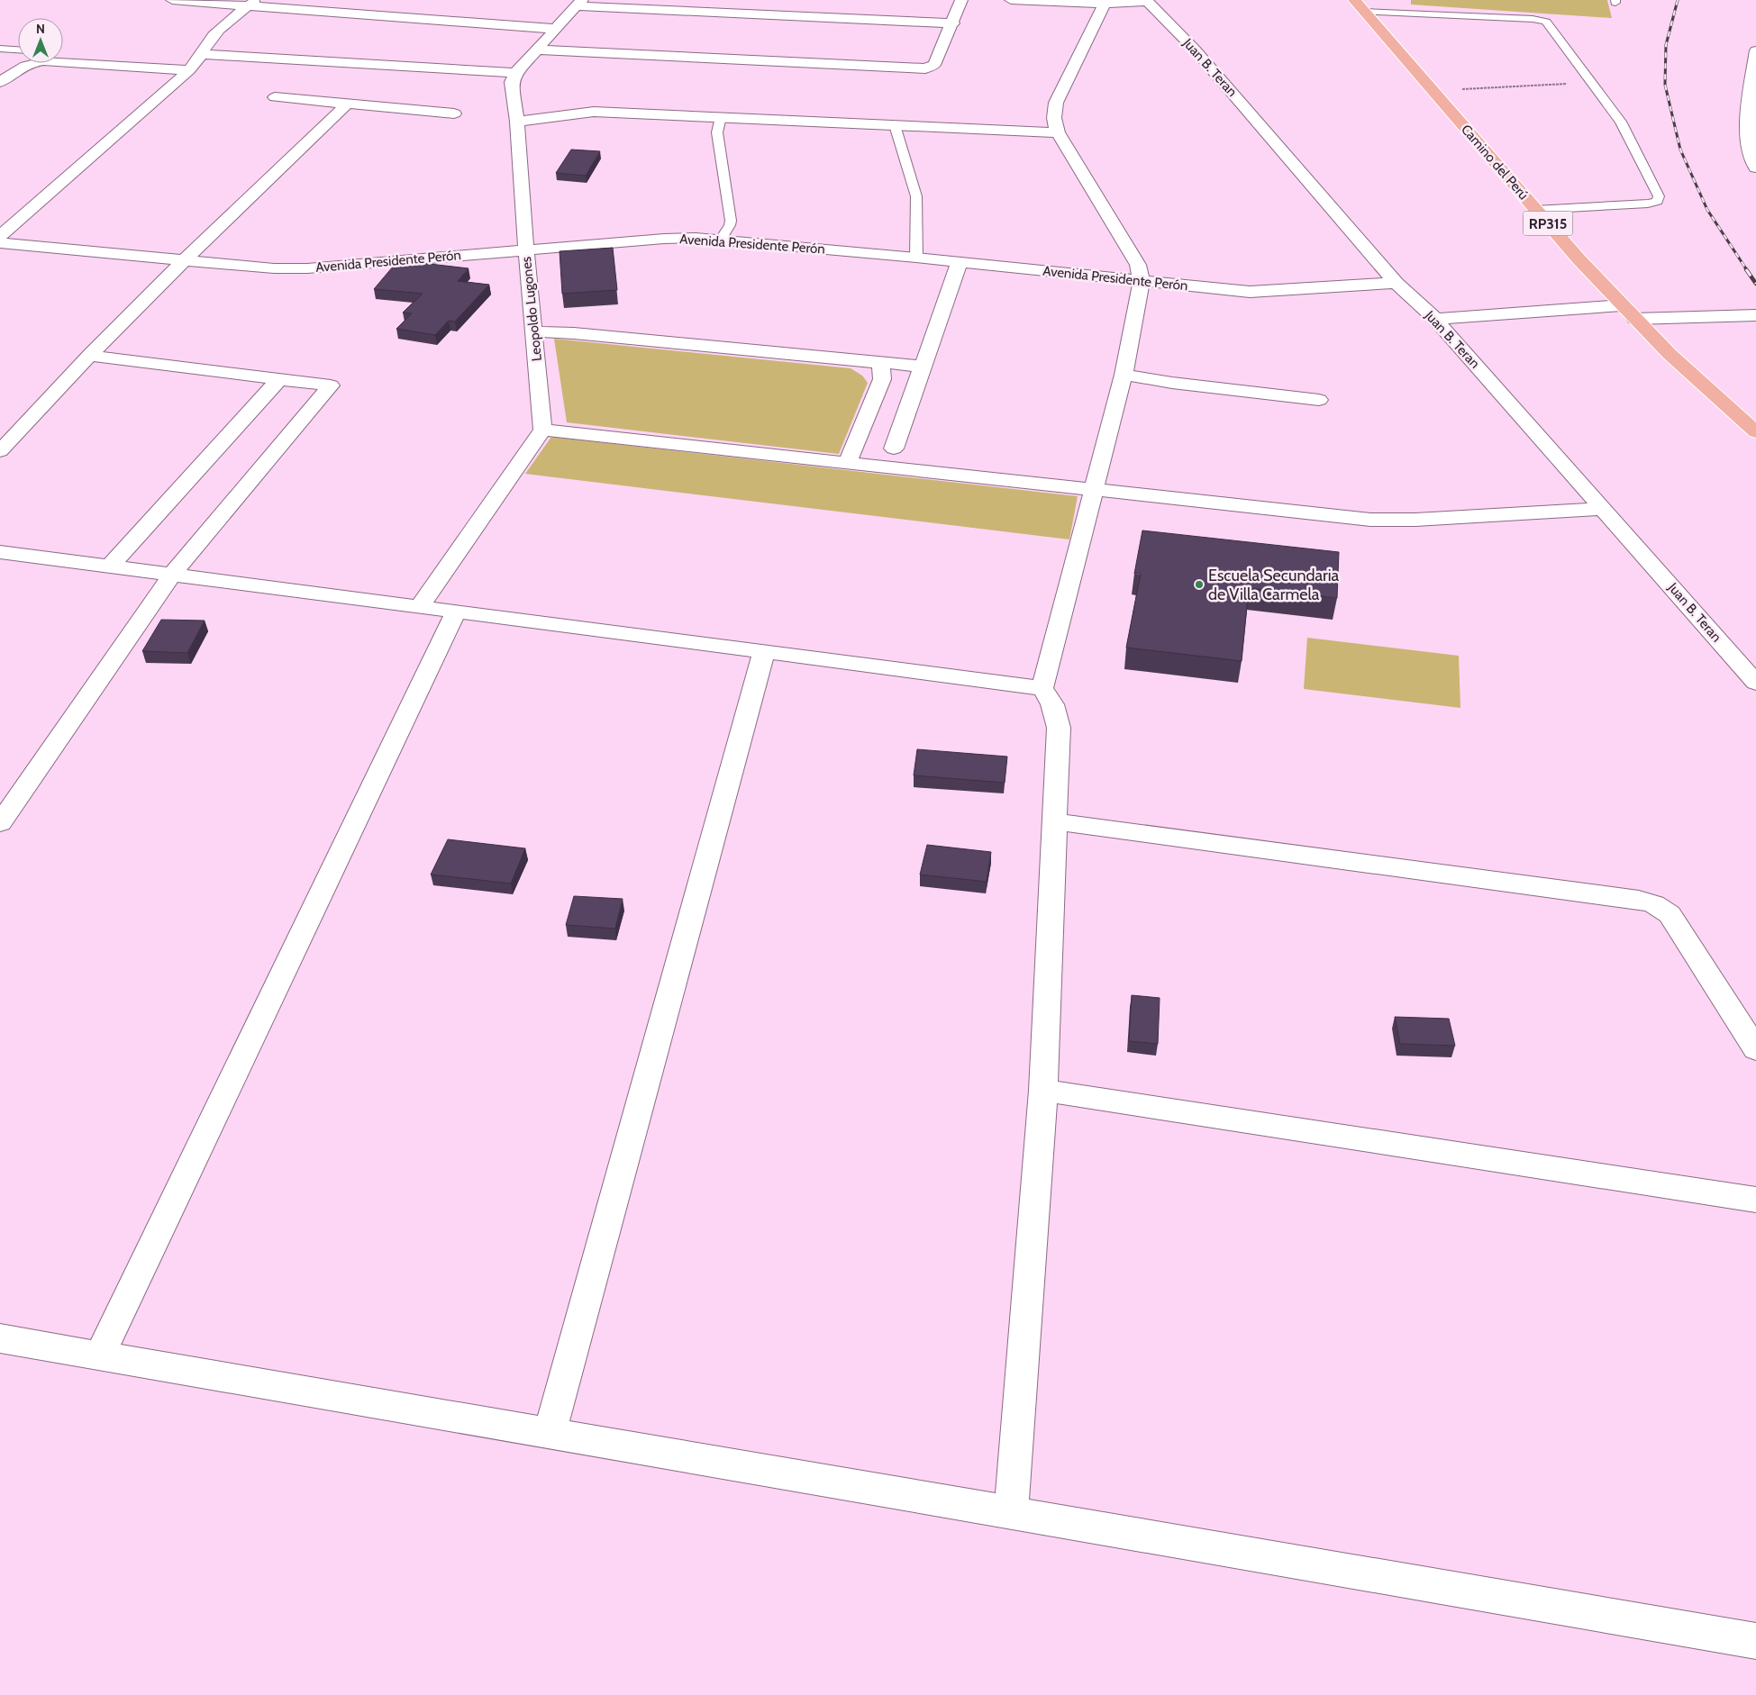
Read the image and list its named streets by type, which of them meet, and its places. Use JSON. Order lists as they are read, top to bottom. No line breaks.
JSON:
{"streets":{"main road":["Camino del Perú","RP315"],"street":["Juan B. Teran","Avenida Presidente Perón","Leopoldo Lugones"]},"crossings":[["Juan B. Teran","Avenida Presidente Perón"],["Avenida Presidente Perón","Leopoldo Lugones"]],"places":["Escuela Secundaria de Villa Carmela"],"north":"top"}
